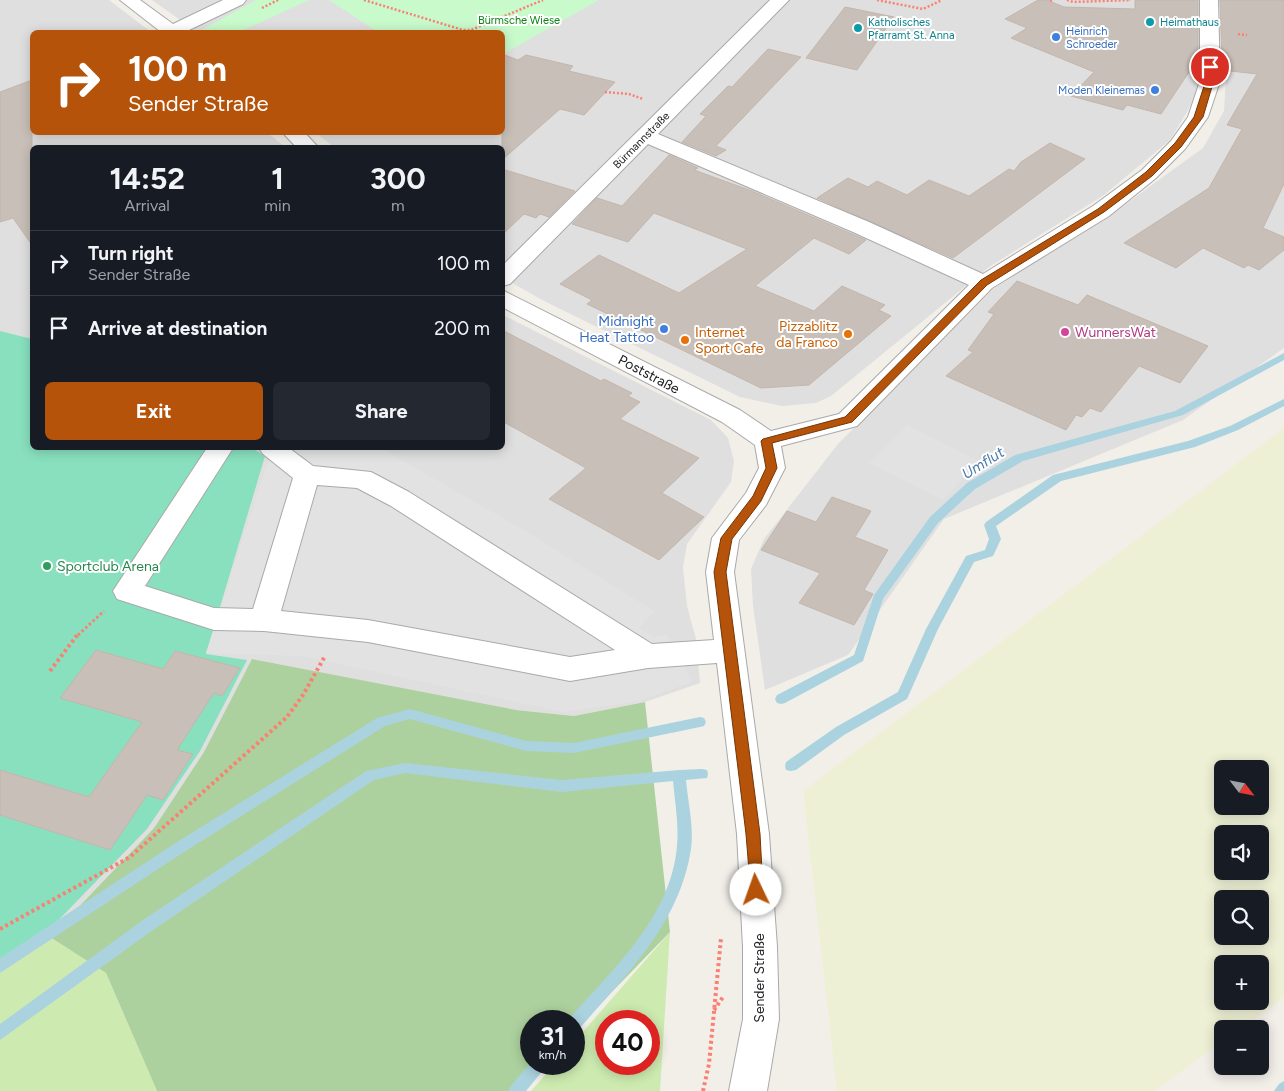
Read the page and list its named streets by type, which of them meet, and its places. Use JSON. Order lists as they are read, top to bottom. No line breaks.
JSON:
{"streets":{"street":["Bürmannstraße","Poststraße","Sender Straße"]},"crossings":[["Poststraße","Sender Straße"]],"water":["Umflut"],"parks":["Bürmsche Wiese"],"places":["Heimathaus","Katholisches Pfarramt St. Anna","Heinrich Schroeder","Moden Kleinemas","Midnight Heat Tattoo","WunnersWat","Pizzablitz da Franco","Internet Sport Cafe","Sportclub Arena"],"north":"bottom right","page":{"turn":["100 m","Sender Straße"],"eta":["14:52","Arrival","1","min","300","m"],"list":[{"name":"Turn right","note":"Sender Straße","value":"100 m"},{"name":"Arrive at destination","value":"200 m"}],"buttons":["Exit","Share"],"map_buttons":["+","−"],"speed":"31 km/h","limit":"40"}}
